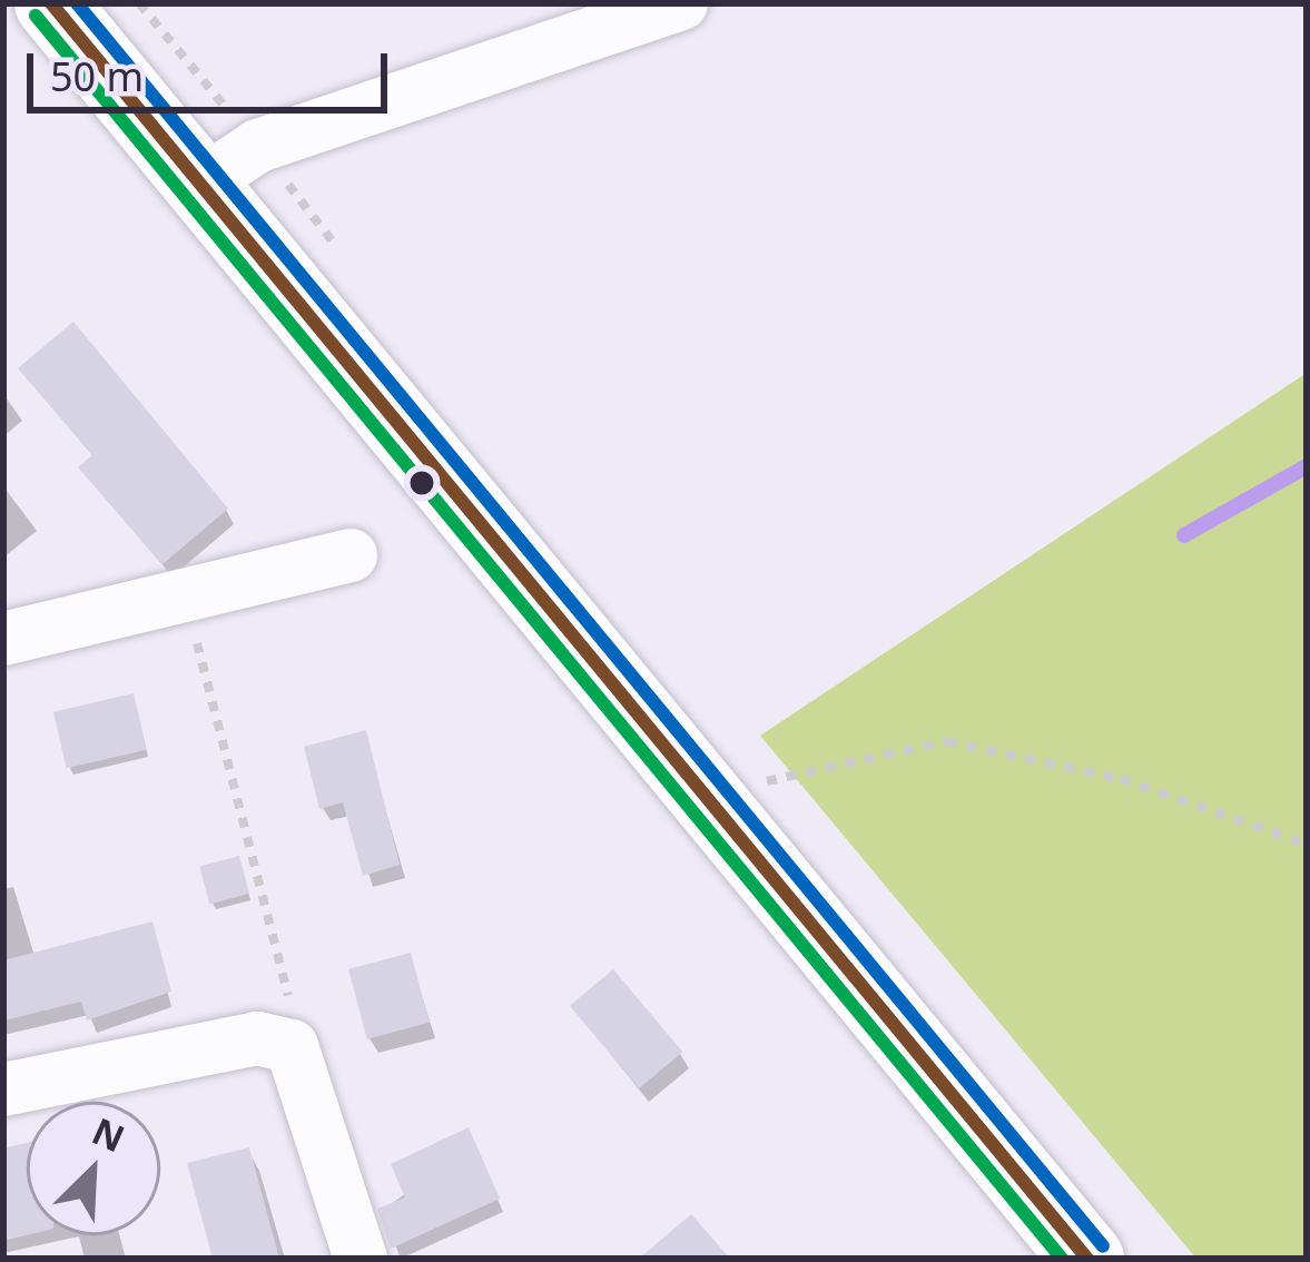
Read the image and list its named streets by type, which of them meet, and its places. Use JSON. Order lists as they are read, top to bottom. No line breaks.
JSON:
{"scale_bar":"50 m","north":"top right"}
